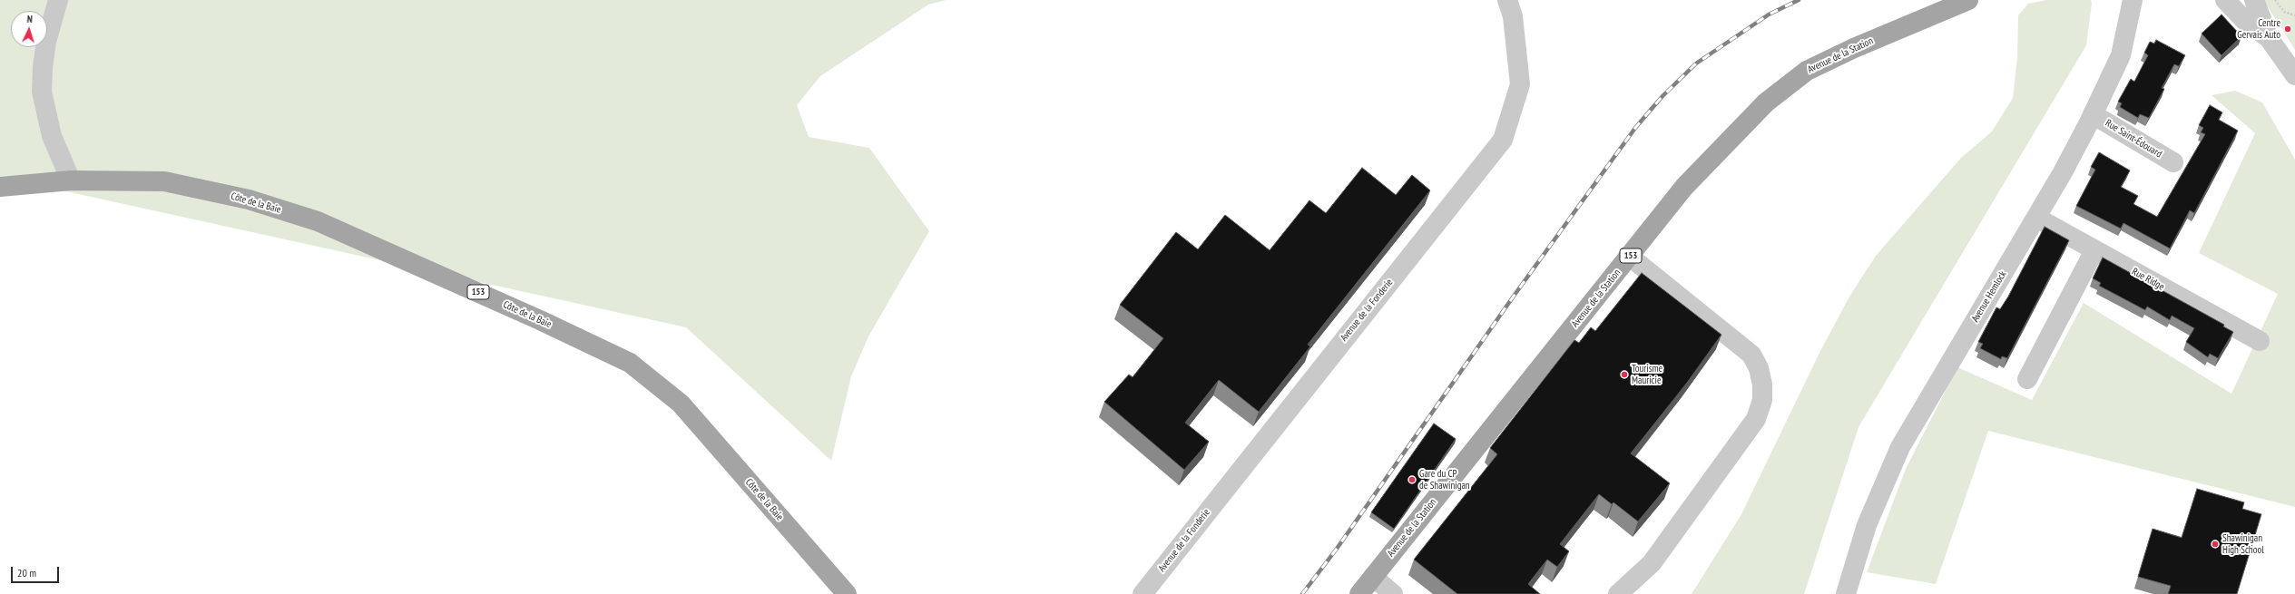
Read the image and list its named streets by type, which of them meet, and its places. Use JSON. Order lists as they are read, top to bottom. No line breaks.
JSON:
{"streets":{"main road":["Avenue de la Station","Côte de la Baie","153"],"street":["Rue Saint-Édouard","Rue Ridge","Avenue Hemlock","Avenue de la Fonderie"]},"crossings":[["Rue Saint-Édouard","Avenue Hemlock"],["Rue Ridge","Avenue Hemlock"]],"places":["Centre Gervais Auto","Tourisme Mauricie","Gare du CP de Shawinigan","Shawinigan High School"],"scale_bar":"20 m","north":"top"}
